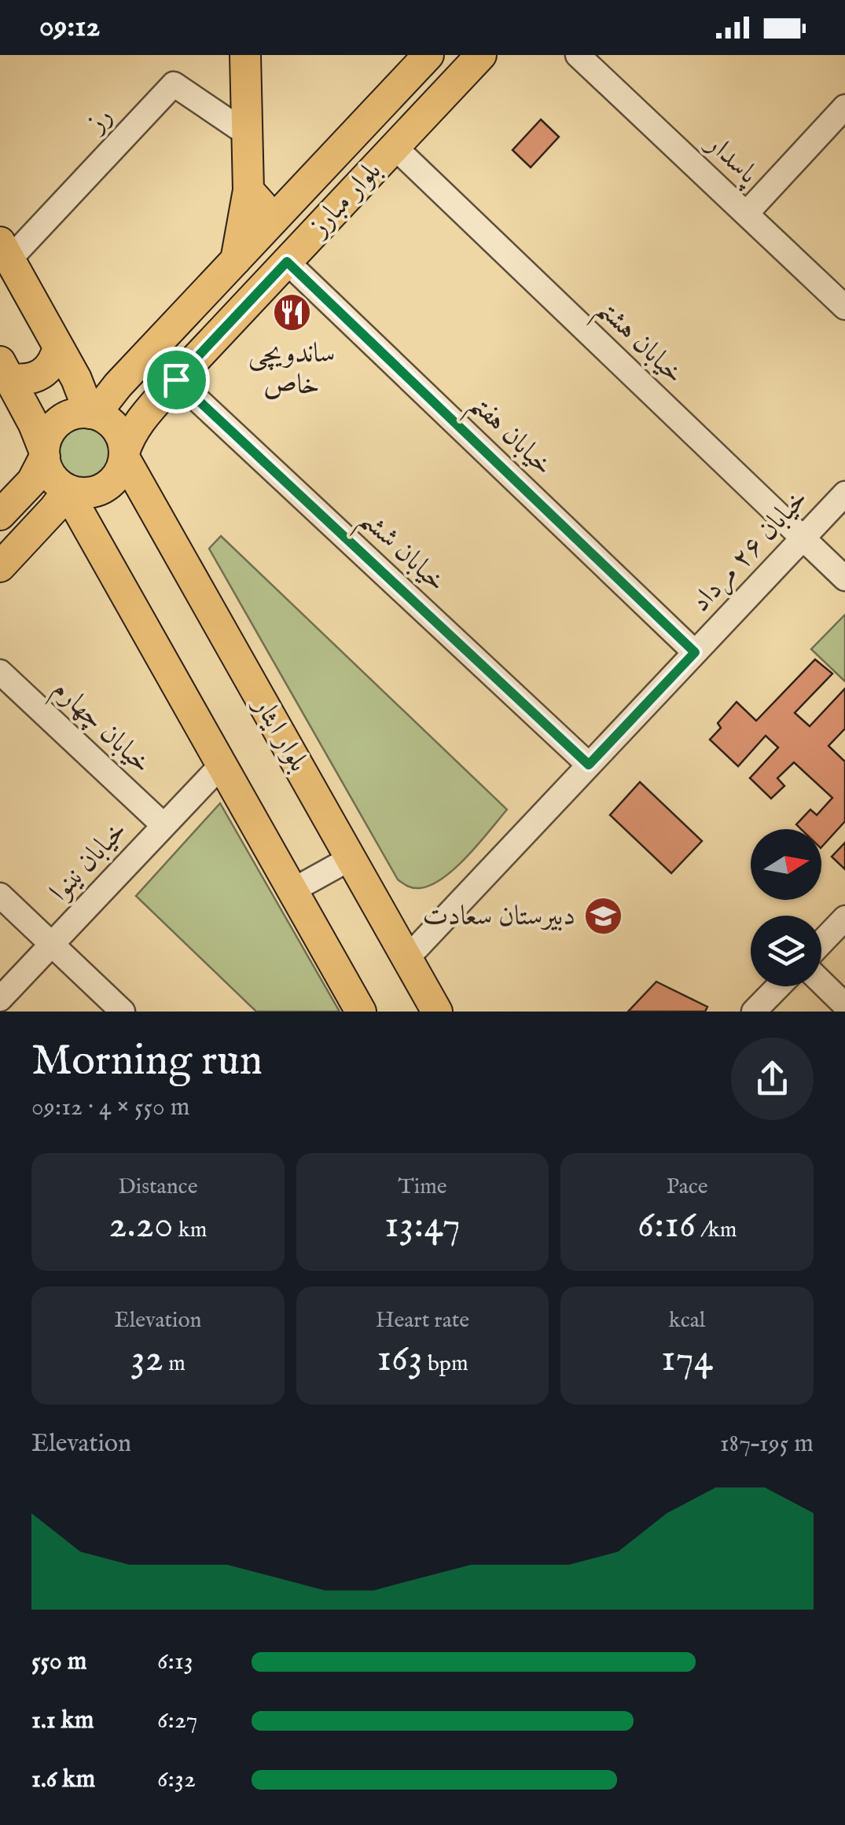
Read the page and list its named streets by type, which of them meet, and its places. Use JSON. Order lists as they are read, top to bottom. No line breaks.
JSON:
{"streets":{"main road":["بلوار مبارز","بلوار ایثار"],"street":["رز","پاسدار","خیابان هشتم","خیابان هفتم","خیابان ششم","خیابان ۲۶ مرداد","خیابان چهارم","خیابان نینوا"]},"crossings":[["بلوار مبارز","خیابان هشتم"],["بلوار مبارز","خیابان هفتم"],["بلوار مبارز","خیابان ششم"],["بلوار مبارز","بلوار ایثار"],["خیابان هشتم","خیابان ۲۶ مرداد"],["خیابان هفتم","خیابان ۲۶ مرداد"],["خیابان ششم","خیابان ۲۶ مرداد"],["خیابان ۲۶ مرداد","بلوار ایثار"],["خیابان چهارم","خیابان نینوا"]],"places":{"restaurant":["ساندویچی خاص"],"school or university":["دبیرستان سعادت"]},"north":"right","page":{"status":"09:12","heading":["Morning run","09:12 · 4 × 550 m"],"stats":[["Distance","2.20 km"],["Time","13:47"],["Pace","6:16 /km"],["Elevation","32 m"],["Heart rate","163 bpm"],["kcal","174"]],"chart":["Elevation","187–195 m"],"list":[{"name":"550 m","note":"6:13"},{"name":"1.1 km","note":"6:27"},{"name":"1.6 km","note":"6:32"}]}}
